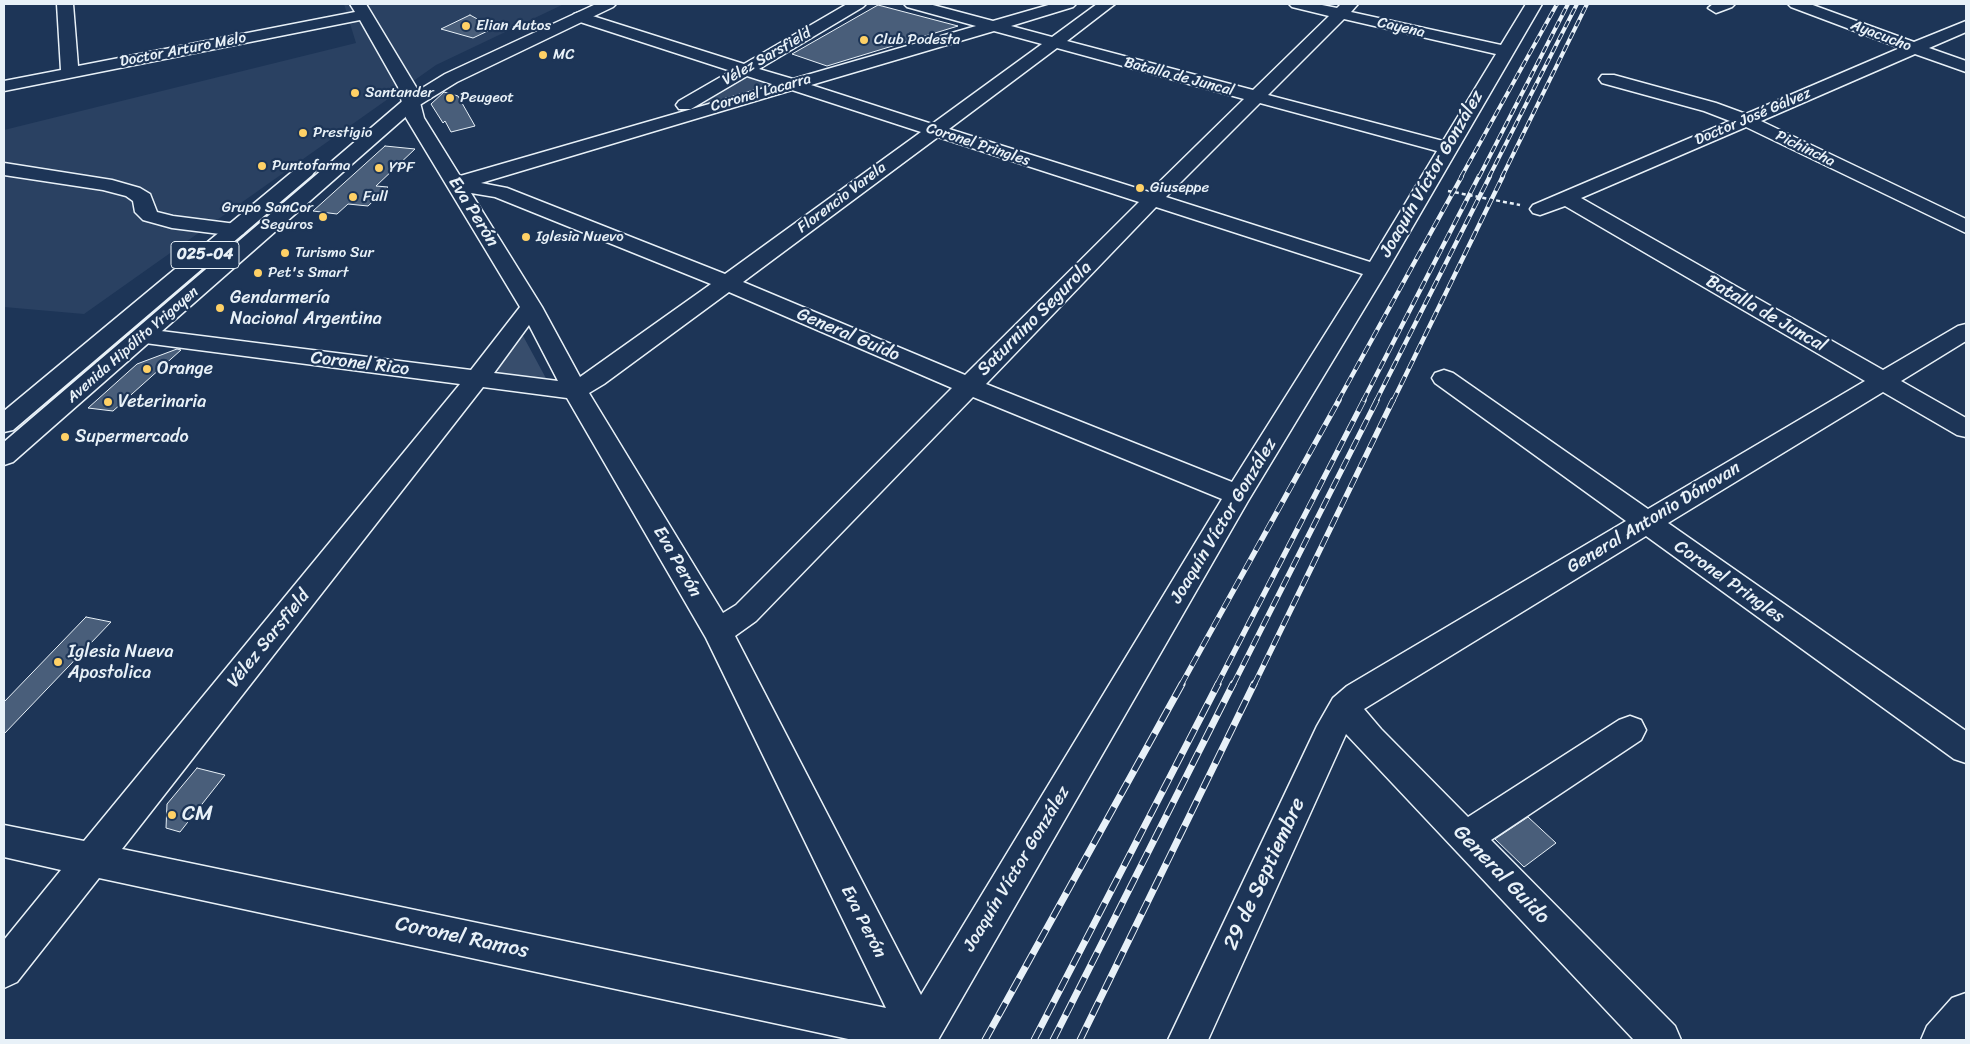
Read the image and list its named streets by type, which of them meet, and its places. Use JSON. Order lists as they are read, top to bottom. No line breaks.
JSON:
{"streets":{"street":["Cayena","Ayacucho","Doctor Arturo Melo","Vélez Sarsfield","Batalla de Juncal","Coronel Lacarra","Doctor José Gálvez","Coronel Pringles","Pichincha","Joaquín Víctor González","Florencio Varela","Eva Perón","025-04","Saturnino Segurola","General Guido","Avenida Hipólito Yrigoyen","Coronel Rico","General Antonio Dónovan","29 de Septiembre","Coronel Ramos"]},"crossings":[["Cayena","Joaquín Víctor González"],["Cayena","Saturnino Segurola"],["Ayacucho","Doctor José Gálvez"],["Doctor Arturo Melo","Eva Perón"],["Vélez Sarsfield","Coronel Lacarra"],["Vélez Sarsfield","Coronel Pringles"],["Vélez Sarsfield","Eva Perón"],["Vélez Sarsfield","Coronel Rico"],["Vélez Sarsfield","Coronel Ramos"],["Batalla de Juncal","Coronel Lacarra"],["Batalla de Juncal","Doctor José Gálvez"],["Batalla de Juncal","Joaquín Víctor González"],["Batalla de Juncal","Florencio Varela"],["Batalla de Juncal","Saturnino Segurola"],["Batalla de Juncal","General Antonio Dónovan"],["Coronel Lacarra","Coronel Pringles"],["Coronel Lacarra","Eva Perón"],["Coronel Lacarra","General Guido"],["Doctor José Gálvez","Pichincha"],["Coronel Pringles","Joaquín Víctor González"],["Coronel Pringles","Florencio Varela"],["Coronel Pringles","Saturnino Segurola"],["Coronel Pringles","Avenida Hipólito Yrigoyen"],["Coronel Pringles","General Antonio Dónovan"],["Joaquín Víctor González","Eva Perón"],["Joaquín Víctor González","General Guido"],["Joaquín Víctor González","Coronel Ramos"],["Florencio Varela","Eva Perón"],["Florencio Varela","General Guido"],["Florencio Varela","Coronel Rico"],["Eva Perón","Saturnino Segurola"],["Eva Perón","General Guido"],["Eva Perón","Avenida Hipólito Yrigoyen"],["Eva Perón","Coronel Rico"],["Eva Perón","Coronel Ramos"],["Saturnino Segurola","General Guido"],["General Guido","General Antonio Dónovan"],["General Guido","29 de Septiembre"],["Avenida Hipólito Yrigoyen","Coronel Rico"],["General Antonio Dónovan","29 de Septiembre"]],"places":["Elian Autos","Club Podesta","MC","Santander","Peugeot","Prestigio","Puntofarma","YPF","Giuseppe","Full","Grupo SanCor Seguros","Iglesia Nuevo","Turismo Sur","Pet's Smart","Gendarmería Nacional Argentina","Orange","Veterinaria","Supermercado","Iglesia Nueva Apostolica","CM"]}
